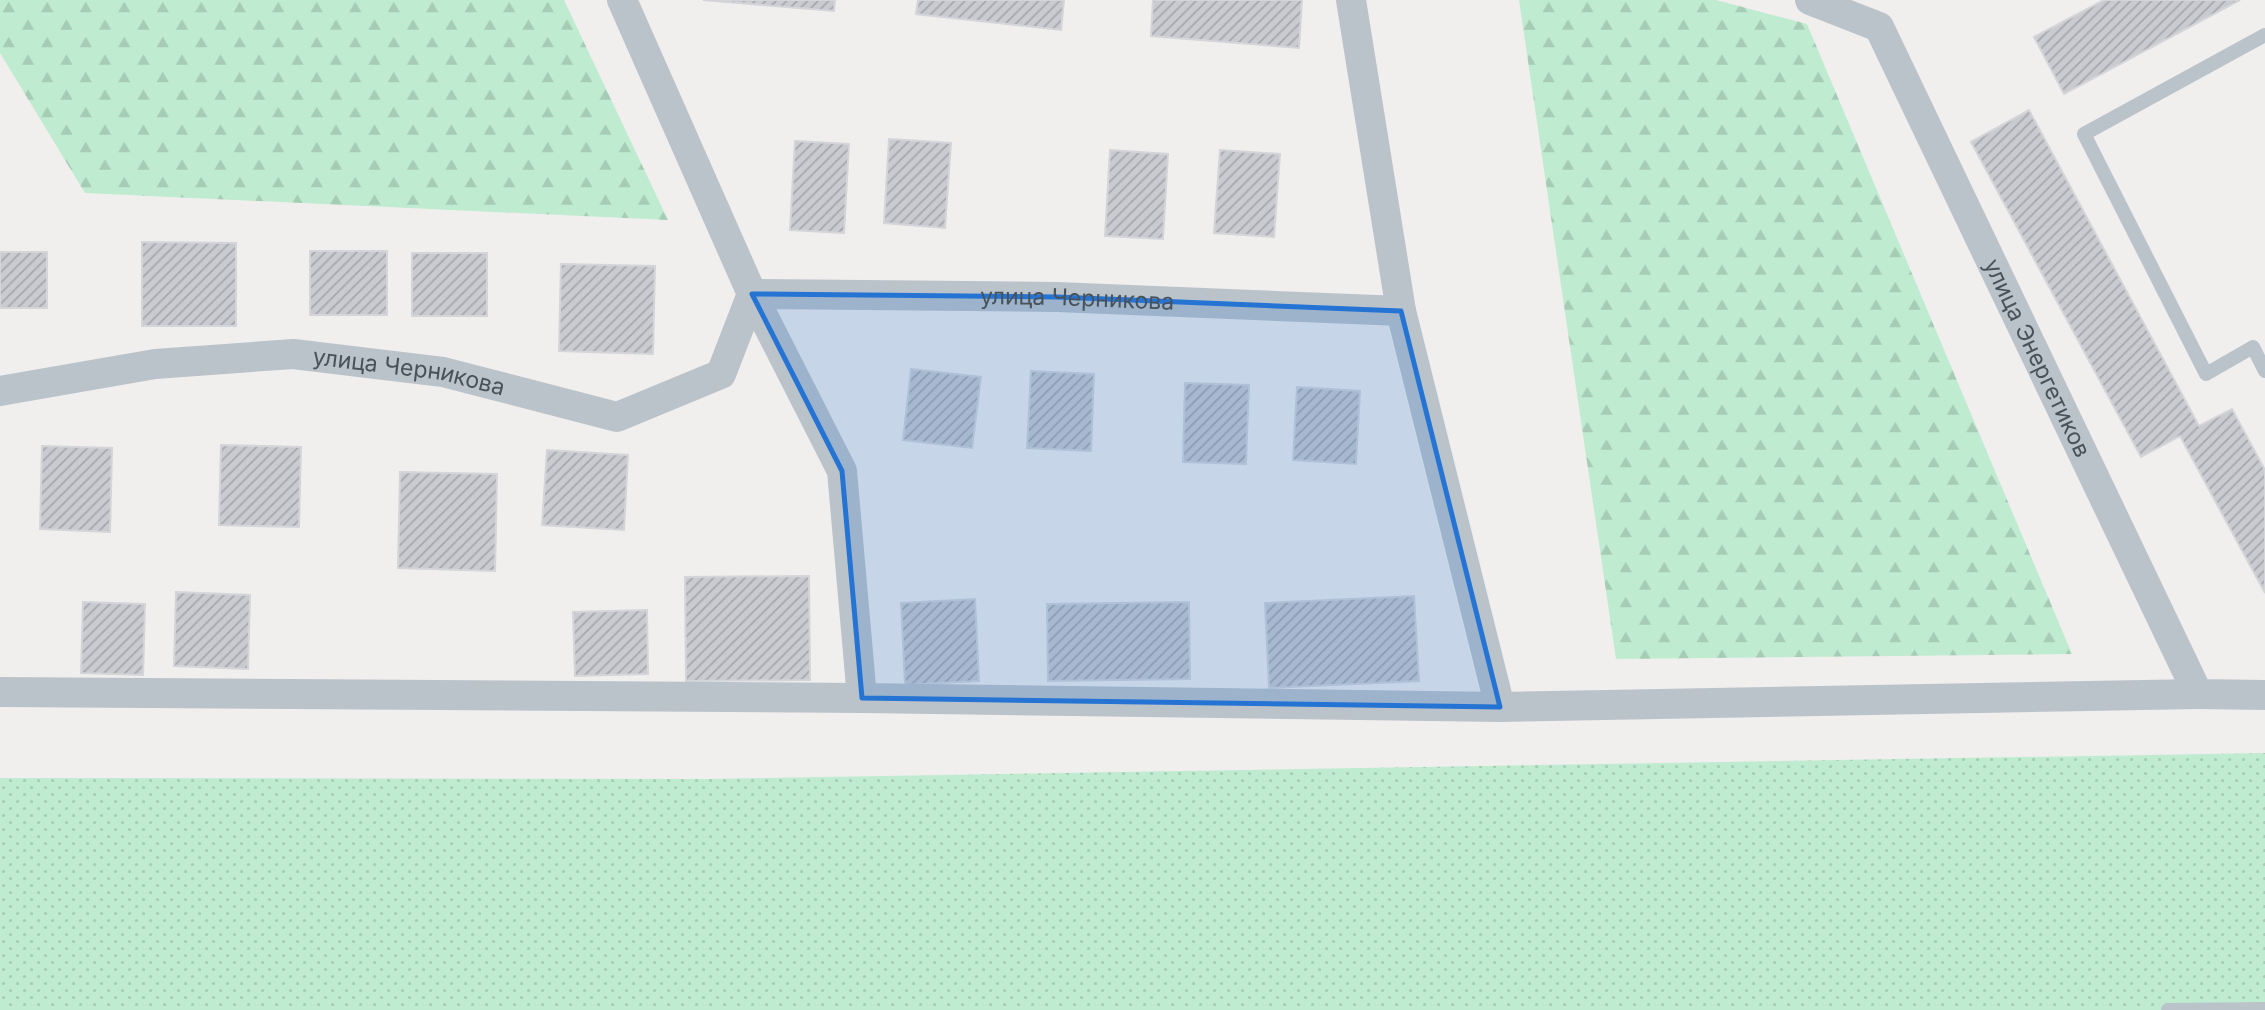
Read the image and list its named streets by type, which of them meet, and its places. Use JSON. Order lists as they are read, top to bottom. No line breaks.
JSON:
{"streets":{"street":["улица Черникова","улица Энергетиков"]}}
